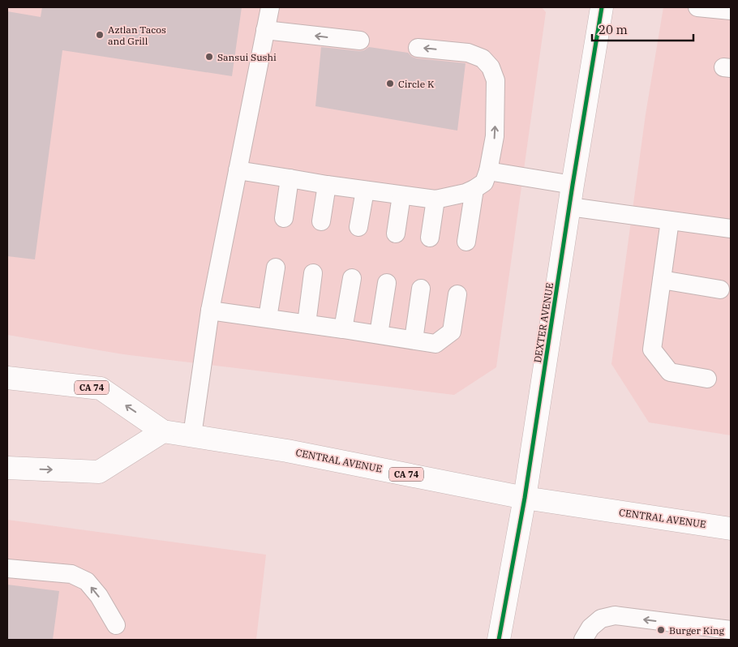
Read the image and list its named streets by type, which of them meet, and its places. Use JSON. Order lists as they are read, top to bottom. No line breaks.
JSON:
{"streets":{"main road":["DEXTER AVENUE","CA 74","CENTRAL AVENUE"]},"crossings":[["DEXTER AVENUE","CENTRAL AVENUE"]],"places":["Aztlan Tacos and Grill","Sansui Sushi","Circle K","Burger King"],"scale_bar":"20 m"}
